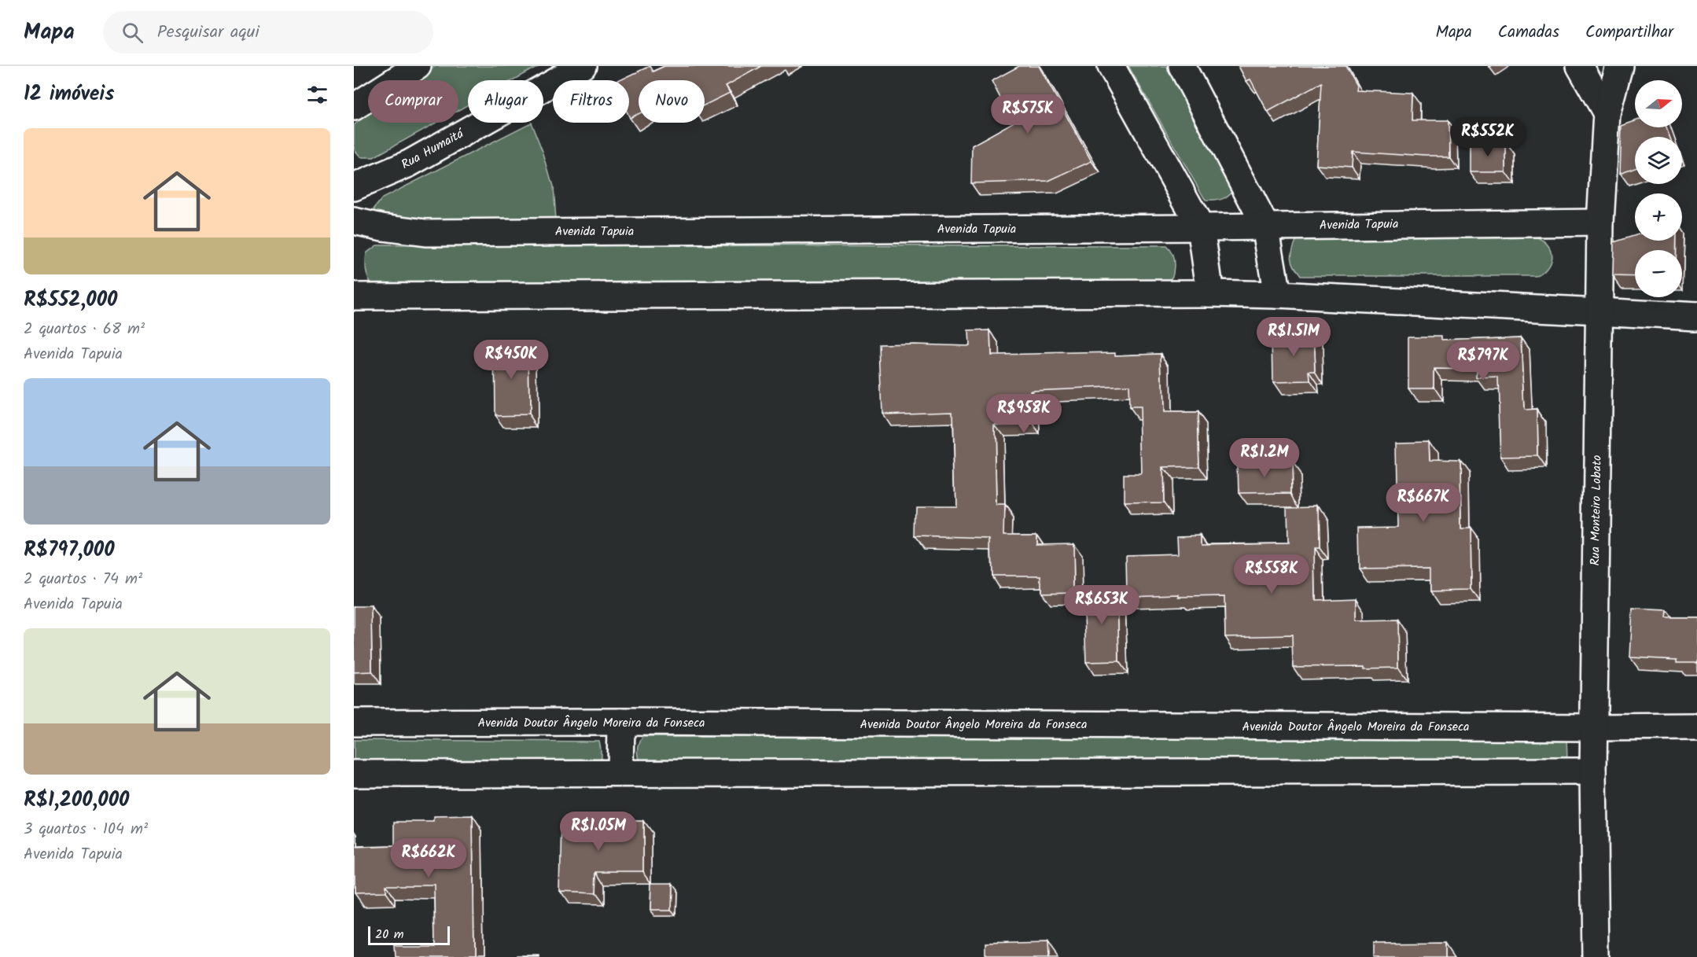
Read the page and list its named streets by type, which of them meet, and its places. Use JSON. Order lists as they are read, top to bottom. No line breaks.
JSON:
{"streets":{"street":["Rua Humaitá","Avenida Tapuia","Rua Monteiro Lobato","Avenida Doutor Ângelo Moreira da Fonseca"]},"crossings":[["Avenida Tapuia","Rua Monteiro Lobato"],["Rua Monteiro Lobato","Avenida Doutor Ângelo Moreira da Fonseca"]],"scale_bar":"20 m","north":"right","page":{"header":"Mapa","search":"Pesquisar aqui","nav":["Mapa","Camadas","Compartilhar"],"heading":"12 imóveis","map_buttons":["+","−"],"chip":["Comprar","Alugar","Filtros","Novo"],"price":["R$575K","R$552K","R$1.51M","R$450K","R$797K","R$958K","R$1.2M","R$667K","R$558K","R$653K","R$1.05M","R$662K"],"list":[{"name":"R$552,000","note":"2 quartos · 68 m² · Avenida Tapuia"},{"name":"R$797,000","note":"2 quartos · 74 m² · Avenida Tapuia"},{"name":"R$1,200,000","note":"3 quartos · 104 m² · Avenida Tapuia"}],"scale":"20 m"}}
